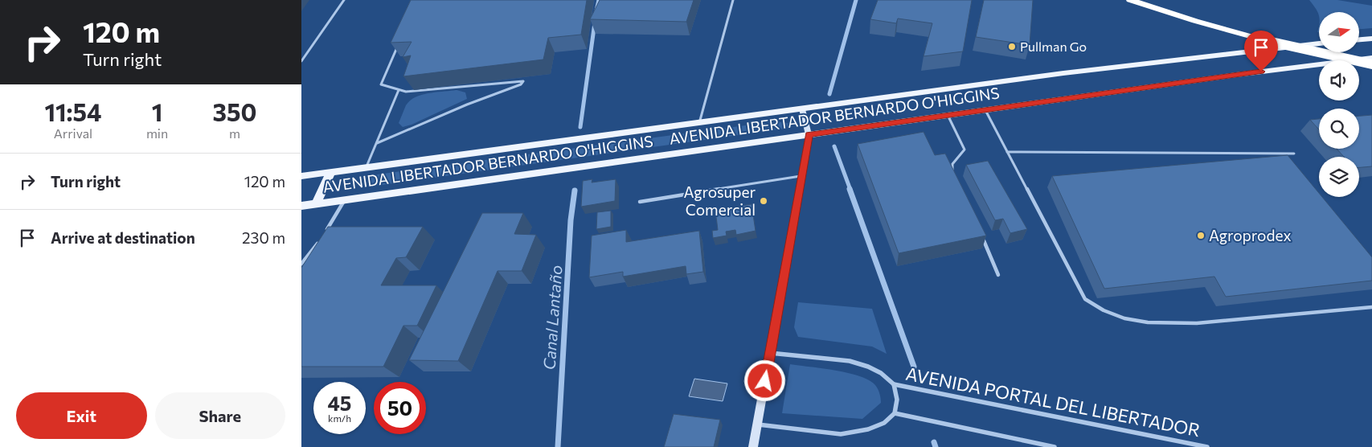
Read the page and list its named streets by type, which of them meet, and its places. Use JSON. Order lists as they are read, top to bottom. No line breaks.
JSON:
{"streets":{"main road":["AVENIDA LIBERTADOR BERNARDO O'HIGGINS"],"street":["AVENIDA PORTAL DEL LIBERTADOR"]},"water":["Canal Lantaño"],"places":["Pullman Go","Agrosuper Comercial","Agroprodex"],"north":"right","page":{"turn":["120 m","Turn right"],"eta":["11:54","Arrival","1","min","350","m"],"list":[{"name":"Turn right","value":"120 m"},{"name":"Arrive at destination","value":"230 m"}],"speed":"45 km/h","limit":"50","buttons":["Exit","Share"]}}
